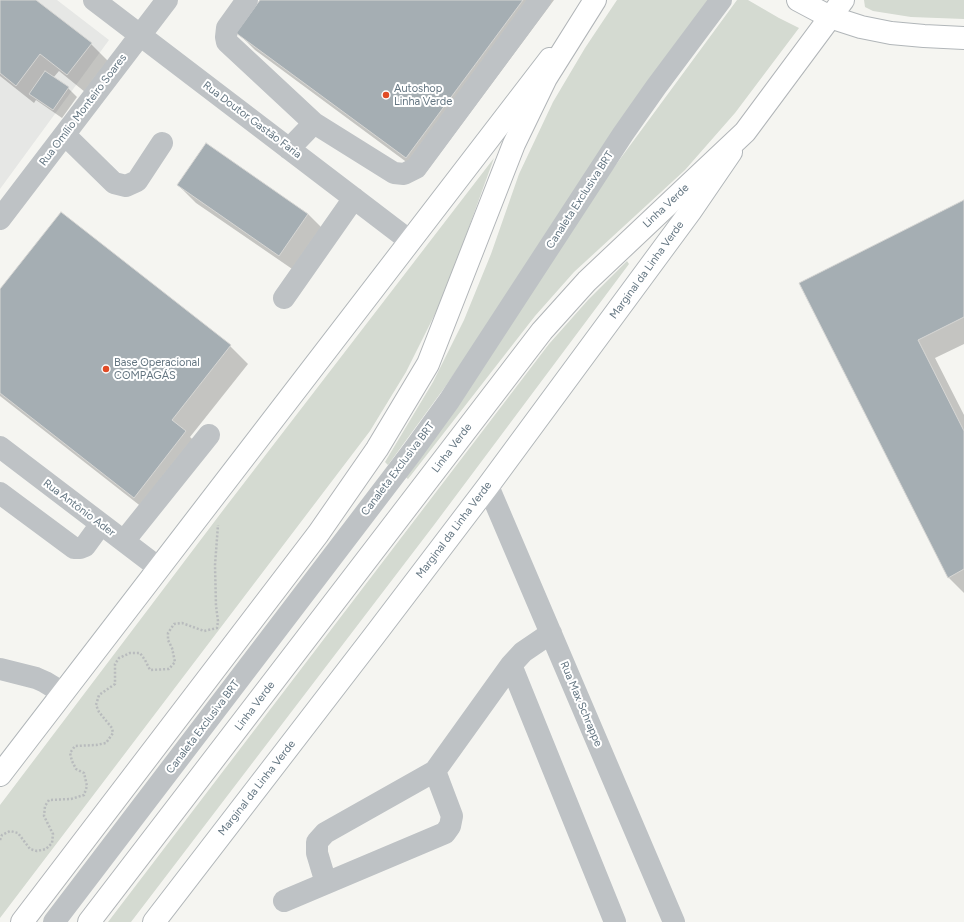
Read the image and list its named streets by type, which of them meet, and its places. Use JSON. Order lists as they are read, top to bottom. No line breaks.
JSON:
{"streets":{"main road":["Linha Verde","Marginal da Linha Verde"],"street":["Rua Omílio Monteiro Soares","Rua Doutor Gastão Faria","Canaleta Exclusiva BRT","Rua Antônio Ader","Rua Max Schrappe"]},"crossings":[["Rua Omílio Monteiro Soares","Rua Doutor Gastão Faria"],["Linha Verde","Marginal da Linha Verde"],["Marginal da Linha Verde","Rua Max Schrappe"]],"places":["Autoshop Linha Verde","Base Operacional COMPAGÁS"]}
